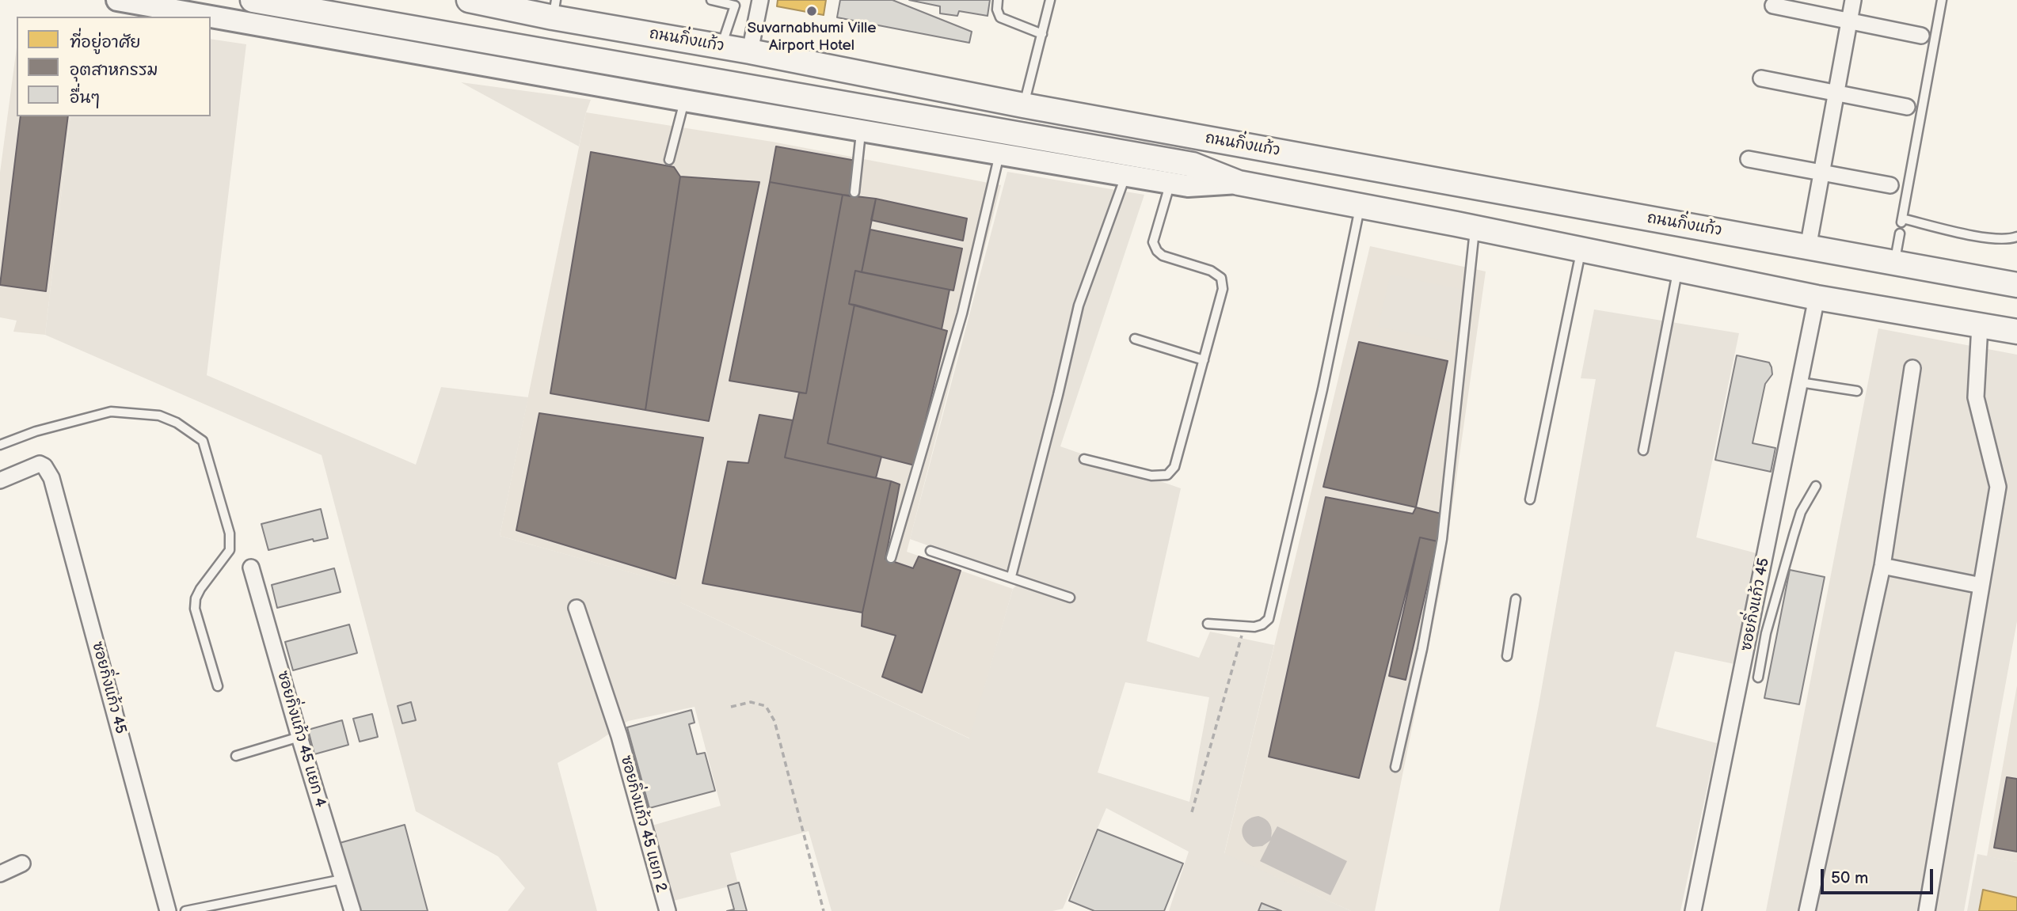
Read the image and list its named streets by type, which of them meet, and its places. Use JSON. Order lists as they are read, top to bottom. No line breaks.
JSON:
{"streets":{"main road":["ถนนกิ่งแก้ว"],"street":["ซอยกิ่งแก้ว 45","ซอยกิ่งแก้ว 45 แยก 4","ซอยกิ่งแก้ว 45 แยก 2"]},"crossings":[["ถนนกิ่งแก้ว","ซอยกิ่งแก้ว 45"]],"places":["Suvarnabhumi Ville Airport Hotel"],"legend":["ที่อยู่อาศัย","อุตสาหกรรม","อื่นๆ"],"scale_bar":"50 m"}
